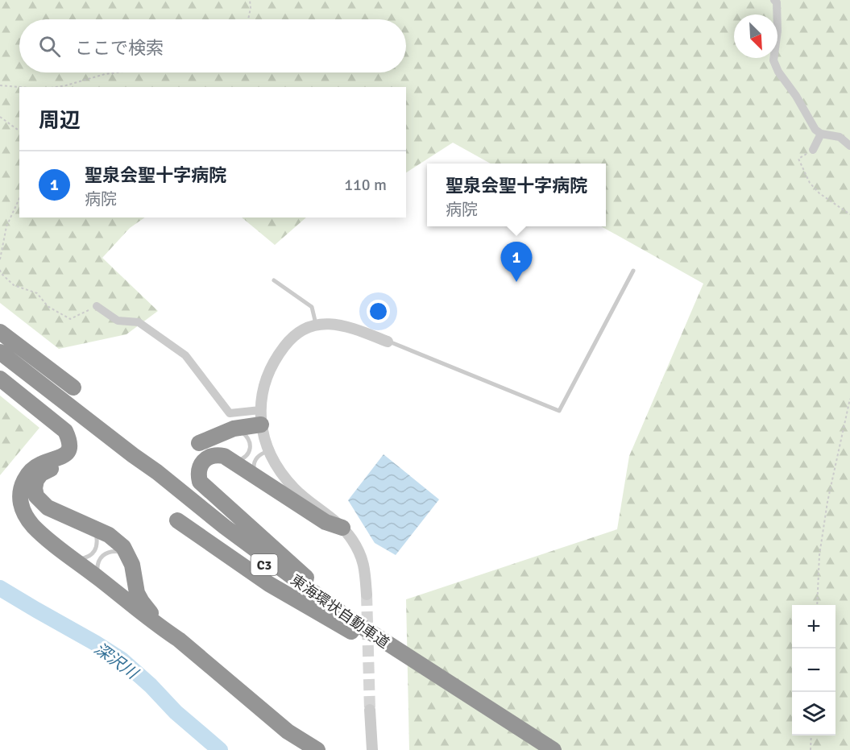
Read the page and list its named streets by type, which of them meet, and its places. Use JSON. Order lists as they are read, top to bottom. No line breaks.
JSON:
{"streets":{"highway":["C3","東海環状自動車道"]},"water":["深沢川"],"north":"bottom right","page":{"search":"ここで検索","heading":"周辺","list":[{"mark":"1","name":"聖泉会聖十字病院","note":"病院","value":"110 m"}],"popup":["聖泉会聖十字病院","病院"],"pins":"1","map_buttons":["+","−"]}}
